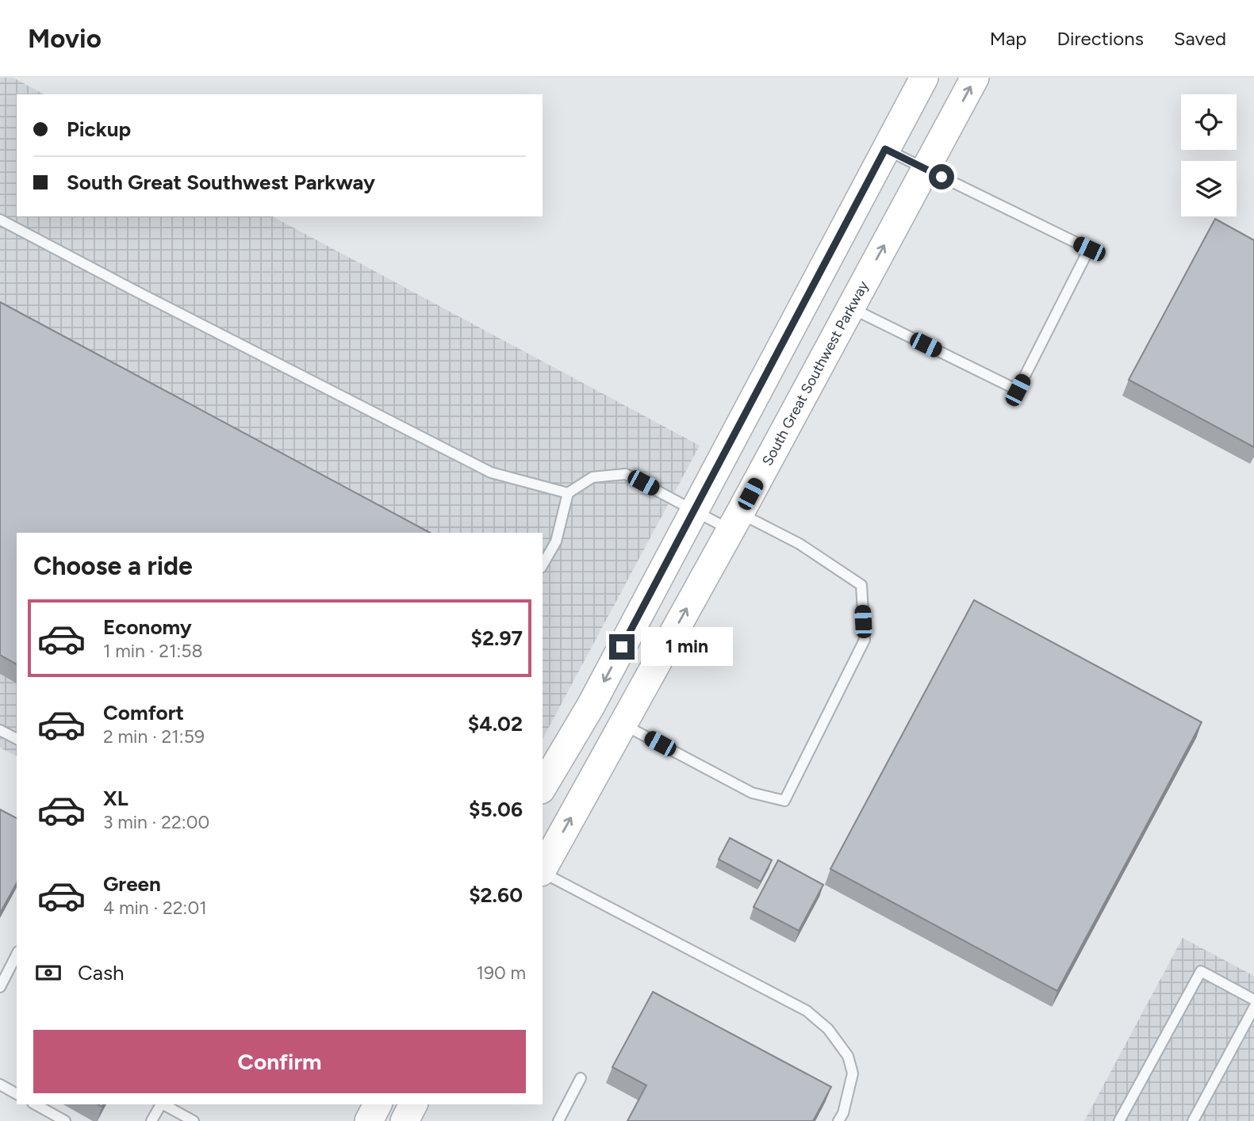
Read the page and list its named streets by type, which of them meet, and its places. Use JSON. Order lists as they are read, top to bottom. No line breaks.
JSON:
{"streets":{"main road":["South Great Southwest Parkway"]},"page":{"header":"Movio","nav":["Map","Directions","Saved"],"banner":["Pickup","South Great Southwest Parkway"],"heading":"Choose a ride","list":[{"name":"Economy","note":"1 min · 21:58","value":"$2.97"},{"name":"Comfort","note":"2 min · 21:59","value":"$4.02"},{"name":"XL","note":"3 min · 22:00","value":"$5.06"},{"name":"Green","note":"4 min · 22:01","value":"$2.60"}],"bubble":"1 min","pay":["Cash","190 m"],"buttons":"Confirm"}}
